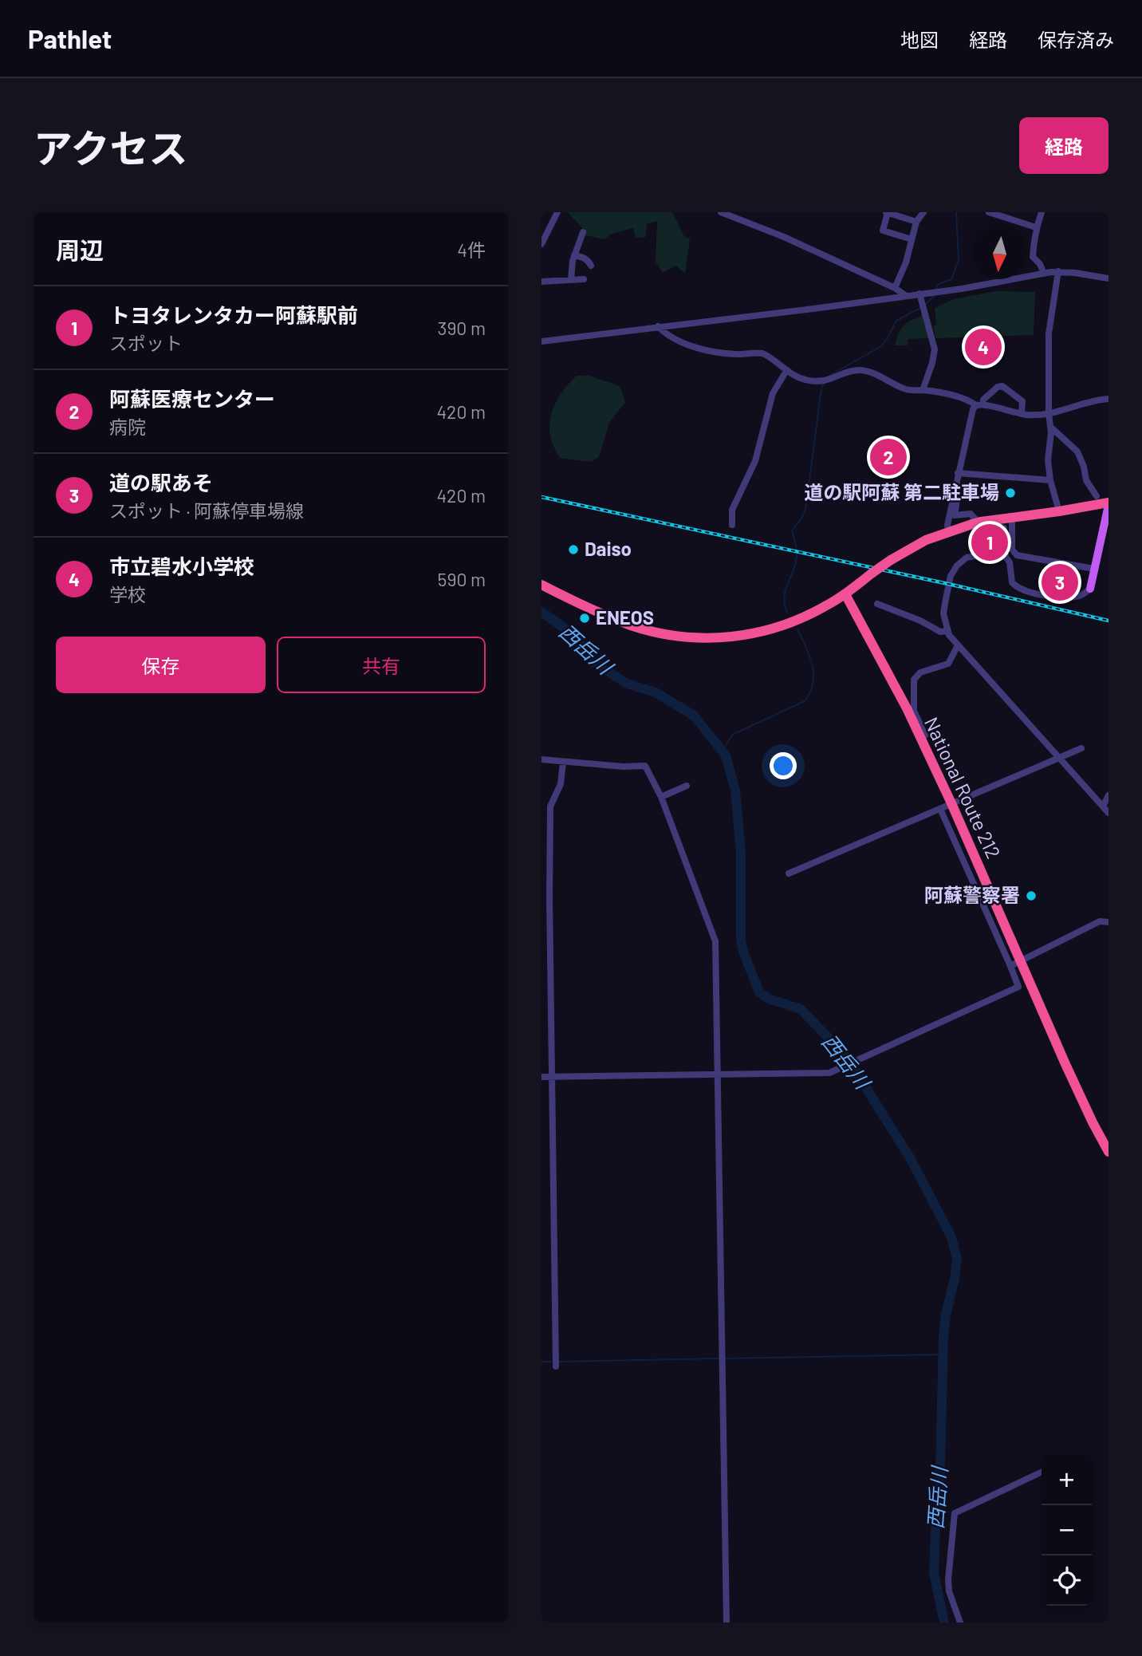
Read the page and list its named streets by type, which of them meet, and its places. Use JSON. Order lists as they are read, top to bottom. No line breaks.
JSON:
{"streets":{"highway":["National Route 212"]},"water":["西岳川"],"places":["道の駅阿蘇 第二駐車場","Daiso","ENEOS","阿蘇警察署"],"north":"bottom","page":{"header":"Pathlet","nav":["地図","経路","保存済み"],"title":"アクセス","buttons":["経路",["保存","共有"]],"heading":["周辺","4件"],"list":[{"mark":"1","name":"トヨタレンタカー阿蘇駅前","note":"スポット","value":"390 m"},{"mark":"2","name":"阿蘇医療センター","note":"病院","value":"420 m"},{"mark":"3","name":"道の駅あそ","note":"スポット · 阿蘇停車場線","value":"420 m"},{"mark":"4","name":"市立碧水小学校","note":"学校","value":"590 m"}],"pins":["4","2","1","3"],"map_buttons":["+","−"]}}
